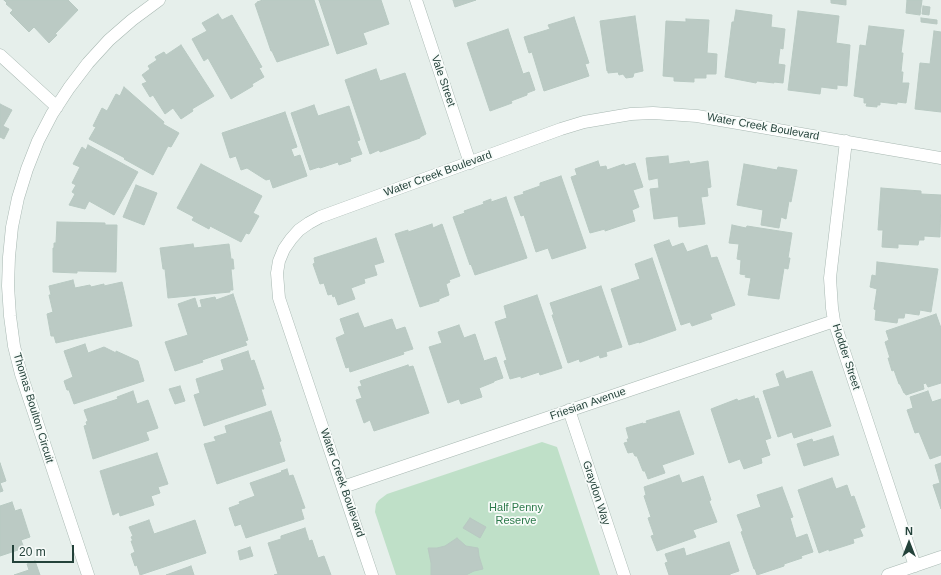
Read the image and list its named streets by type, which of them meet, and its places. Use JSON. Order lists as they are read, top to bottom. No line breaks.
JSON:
{"streets":{"street":["Vale Street","Water Creek Boulevard","Hodder Street","Friesian Avenue","Thomas Boulton Circuit","Graydon Way"]},"crossings":[["Vale Street","Water Creek Boulevard"],["Water Creek Boulevard","Hodder Street"],["Water Creek Boulevard","Friesian Avenue"],["Hodder Street","Friesian Avenue"],["Friesian Avenue","Graydon Way"]],"parks":["Half Penny Reserve"],"scale_bar":"20 m","north":"top"}
